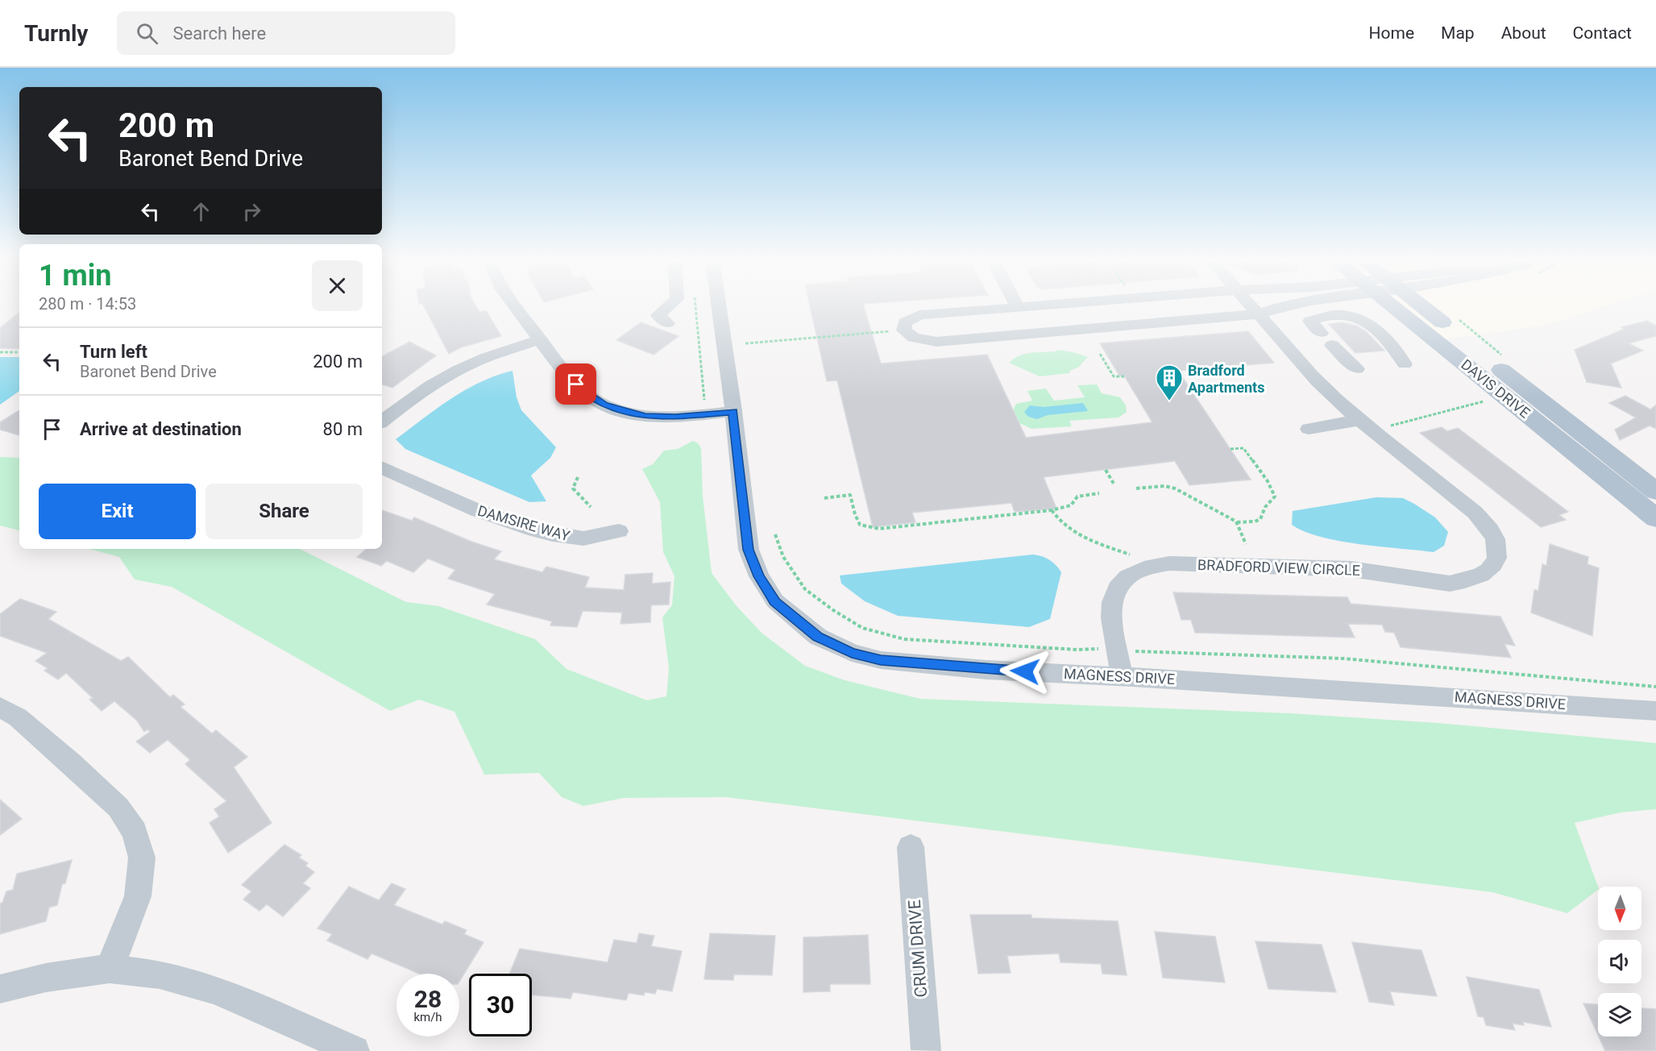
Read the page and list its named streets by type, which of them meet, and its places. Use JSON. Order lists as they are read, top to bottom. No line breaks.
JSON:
{"streets":{"main road":["DAVIS DRIVE"],"street":["DAMSIRE WAY","BRADFORD VIEW CIRCLE","MAGNESS DRIVE","CRUM DRIVE"]},"crossings":[["BRADFORD VIEW CIRCLE","MAGNESS DRIVE"]],"places":{"building":["Bradford Apartments"]},"north":"bottom","page":{"header":"Turnly","search":"Search here","nav":["Home","Map","About","Contact"],"turn":["200 m","Baronet Bend Drive"],"heading":["1 min","280 m · 14:53"],"list":[{"name":"Turn left","note":"Baronet Bend Drive","value":"200 m"},{"name":"Arrive at destination","value":"80 m"}],"buttons":["Exit","Share"],"speed":"28 km/h","limit":"30"}}
